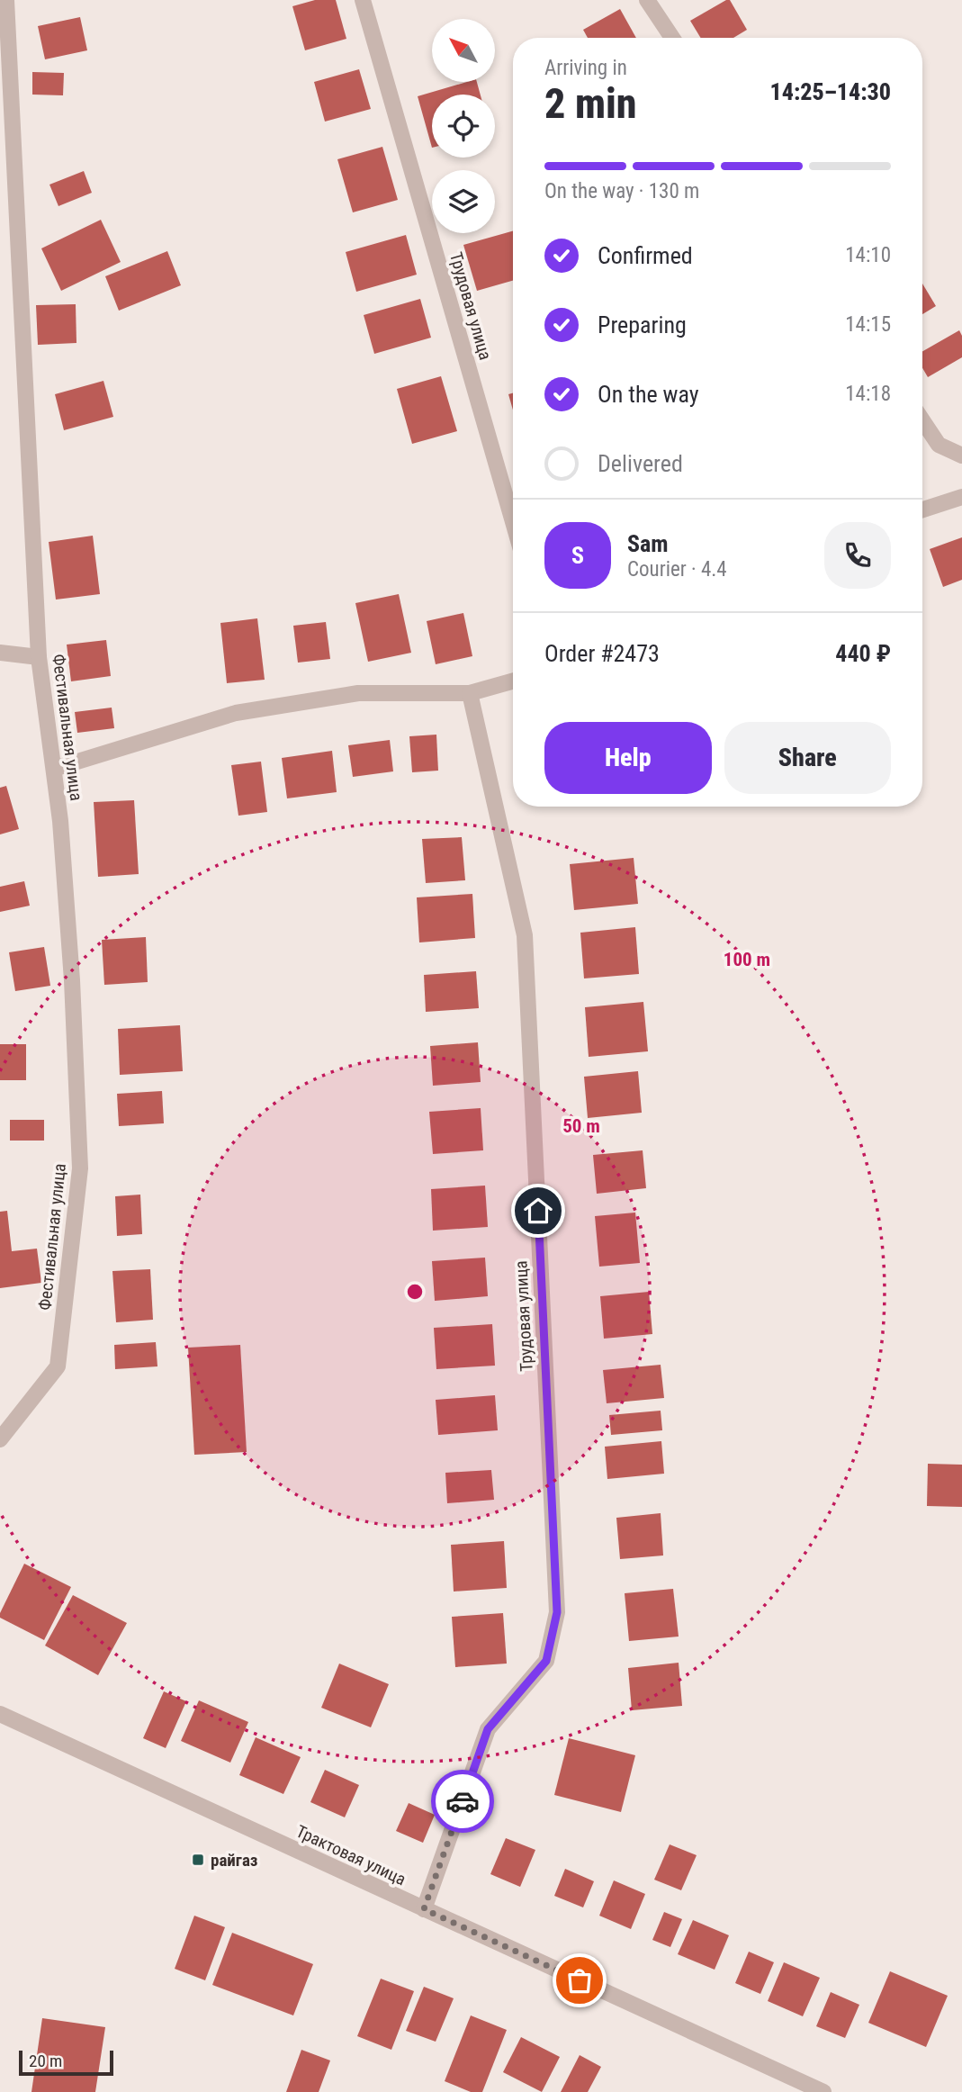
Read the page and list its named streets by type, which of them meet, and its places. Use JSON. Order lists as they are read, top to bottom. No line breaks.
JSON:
{"streets":{"street":["Трудовая улица","Фестивальная улица","Трактовая улица"]},"crossings":[["Трудовая улица","Трактовая улица"]],"places":{"transit":["райгаз"]},"scale_bar":"20 m","north":"top left","page":{"heading":["2 min","Arriving in","14:25–14:30"],"panel":["Sam","Courier · 4.4","Order #2473","440 ₽"],"bar":"On the way · 130 m","list":[["Confirmed","14:10"],["Preparing","14:15"],["On the way","14:18"],"Delivered"],"round":"S","buttons":["Help","Share"],"scale":"20 m"},"rings":["100 m","50 m"]}
